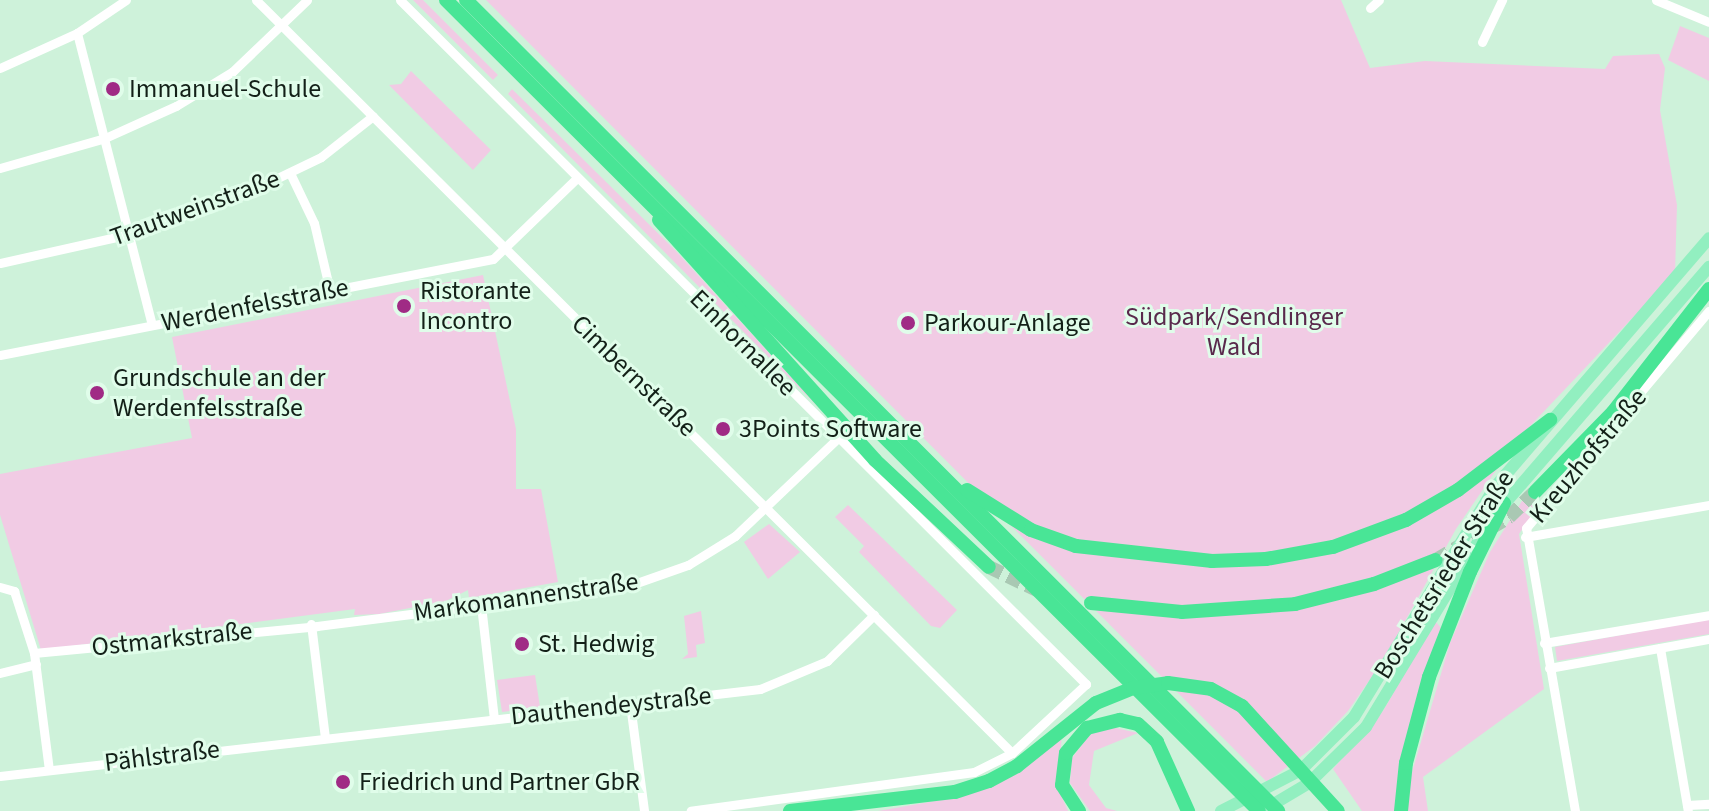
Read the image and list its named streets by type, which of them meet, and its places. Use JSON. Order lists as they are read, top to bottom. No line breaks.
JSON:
{"streets":{"main road":["Boschetsrieder Straße"],"street":["Trautweinstraße","Werdenfelsstraße","Einhornallee","Cimbernstraße","Kreuzhofstraße","Markomannenstraße","Ostmarkstraße","Dauthendeystraße","Pählstraße"]},"crossings":[["Trautweinstraße","Cimbernstraße"],["Werdenfelsstraße","Cimbernstraße"],["Einhornallee","Cimbernstraße"],["Einhornallee","Markomannenstraße"],["Cimbernstraße","Markomannenstraße"],["Cimbernstraße","Dauthendeystraße"],["Markomannenstraße","Ostmarkstraße"],["Dauthendeystraße","Pählstraße"]],"parks":["Südpark/Sendlinger Wald"],"places":["Immanuel-Schule","Ristorante Incontro","Parkour-Anlage","Grundschule an der Werdenfelsstraße","3Points Software","St. Hedwig","Friedrich und Partner GbR"]}
